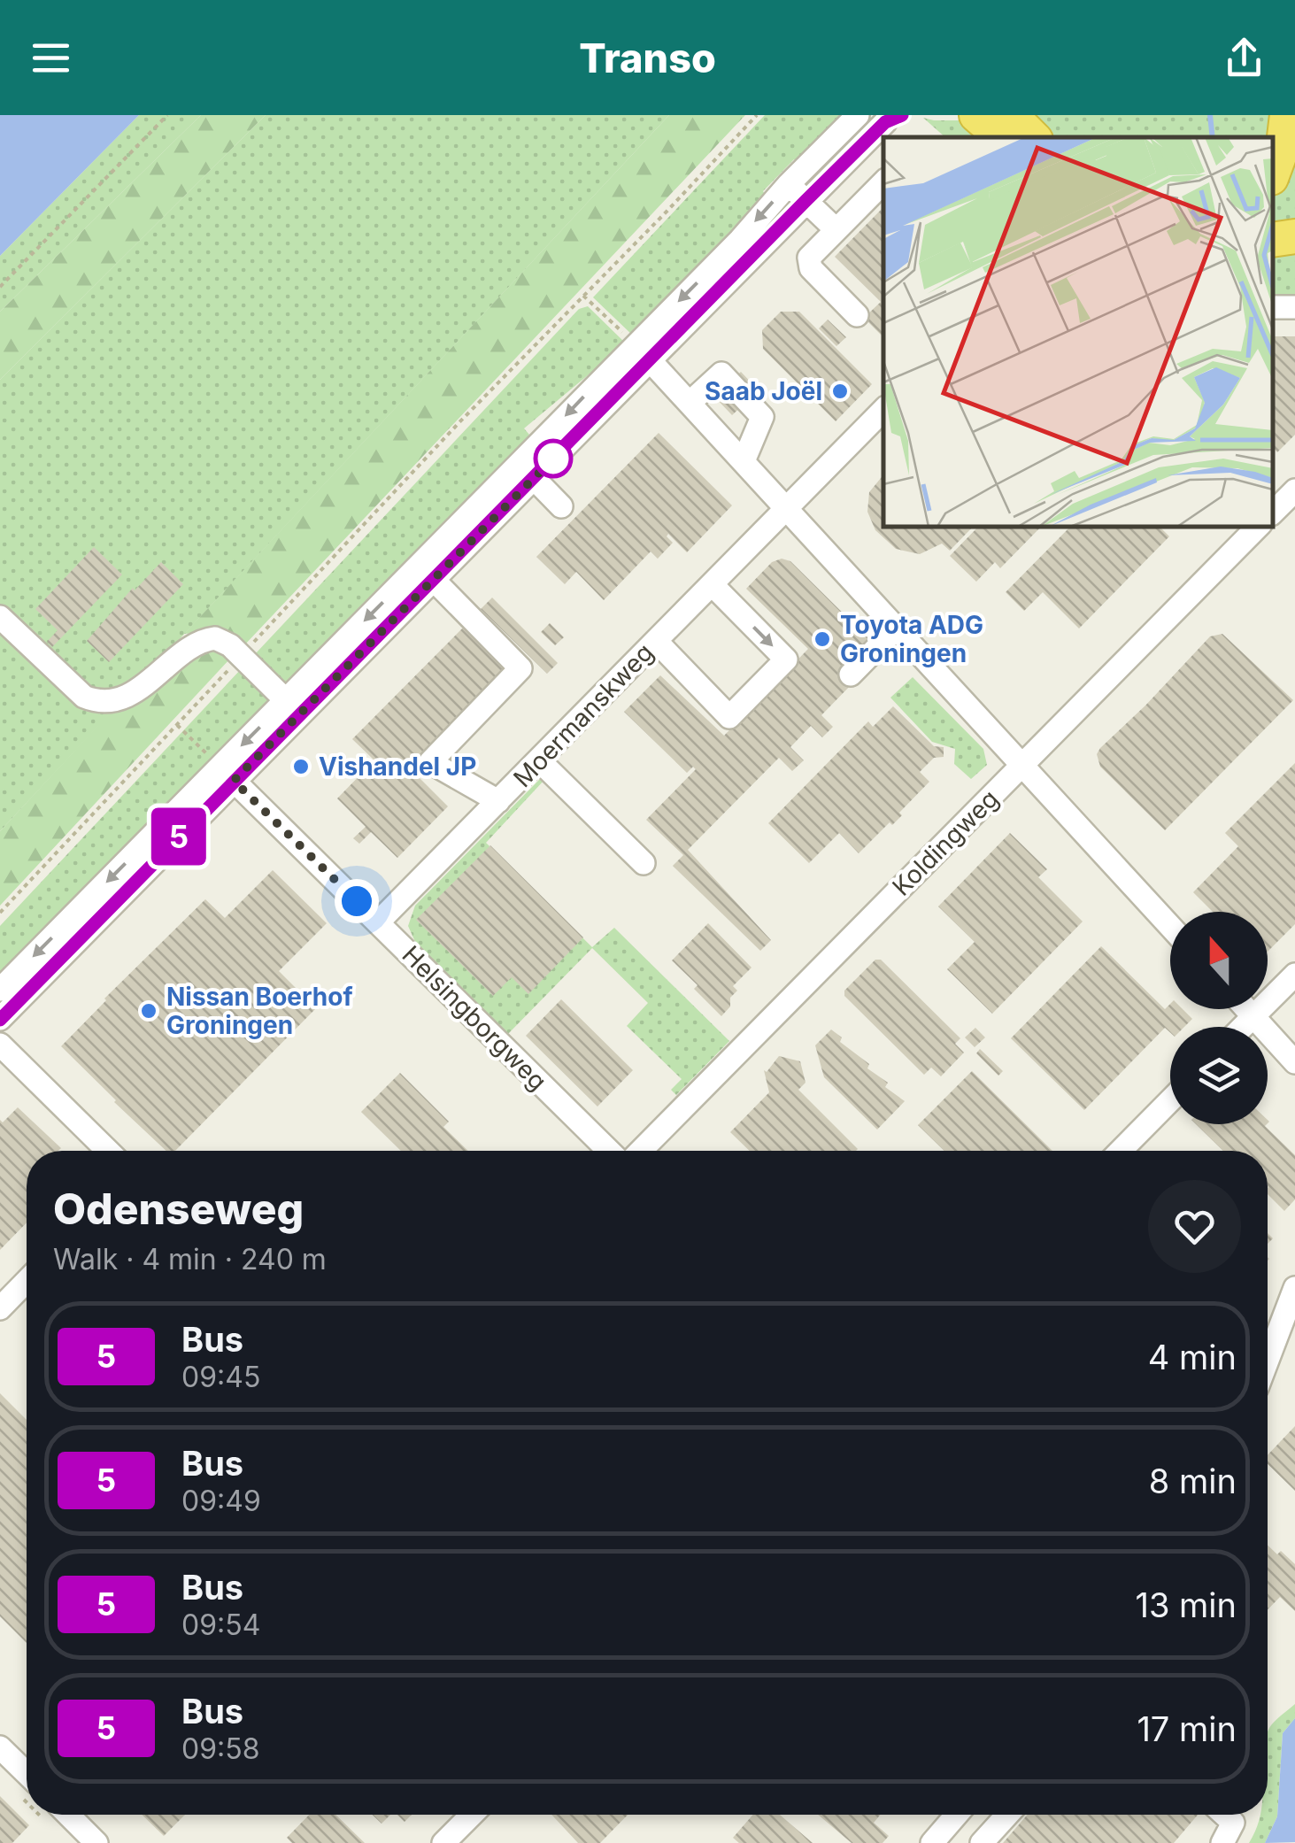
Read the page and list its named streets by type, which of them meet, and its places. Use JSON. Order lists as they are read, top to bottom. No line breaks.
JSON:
{"streets":{"street":["Moermanskweg","Koldingweg","Helsingborgweg"]},"crossings":[["Moermanskweg","Helsingborgweg"]],"places":["Saab Joël","Toyota ADG Groningen","Vishandel JP","Nissan Boerhof Groningen"],"lines":["bus line 5"],"north":"top","page":{"header":"Transo","on_map":"5","heading":["Odenseweg","Walk · 4 min · 240 m"],"list":[{"mark":"5","name":"Bus","note":"09:45","value":"4 min"},{"mark":"5","name":"Bus","note":"09:49","value":"8 min"},{"mark":"5","name":"Bus","note":"09:54","value":"13 min"},{"mark":"5","name":"Bus","note":"09:58","value":"17 min"}]}}
